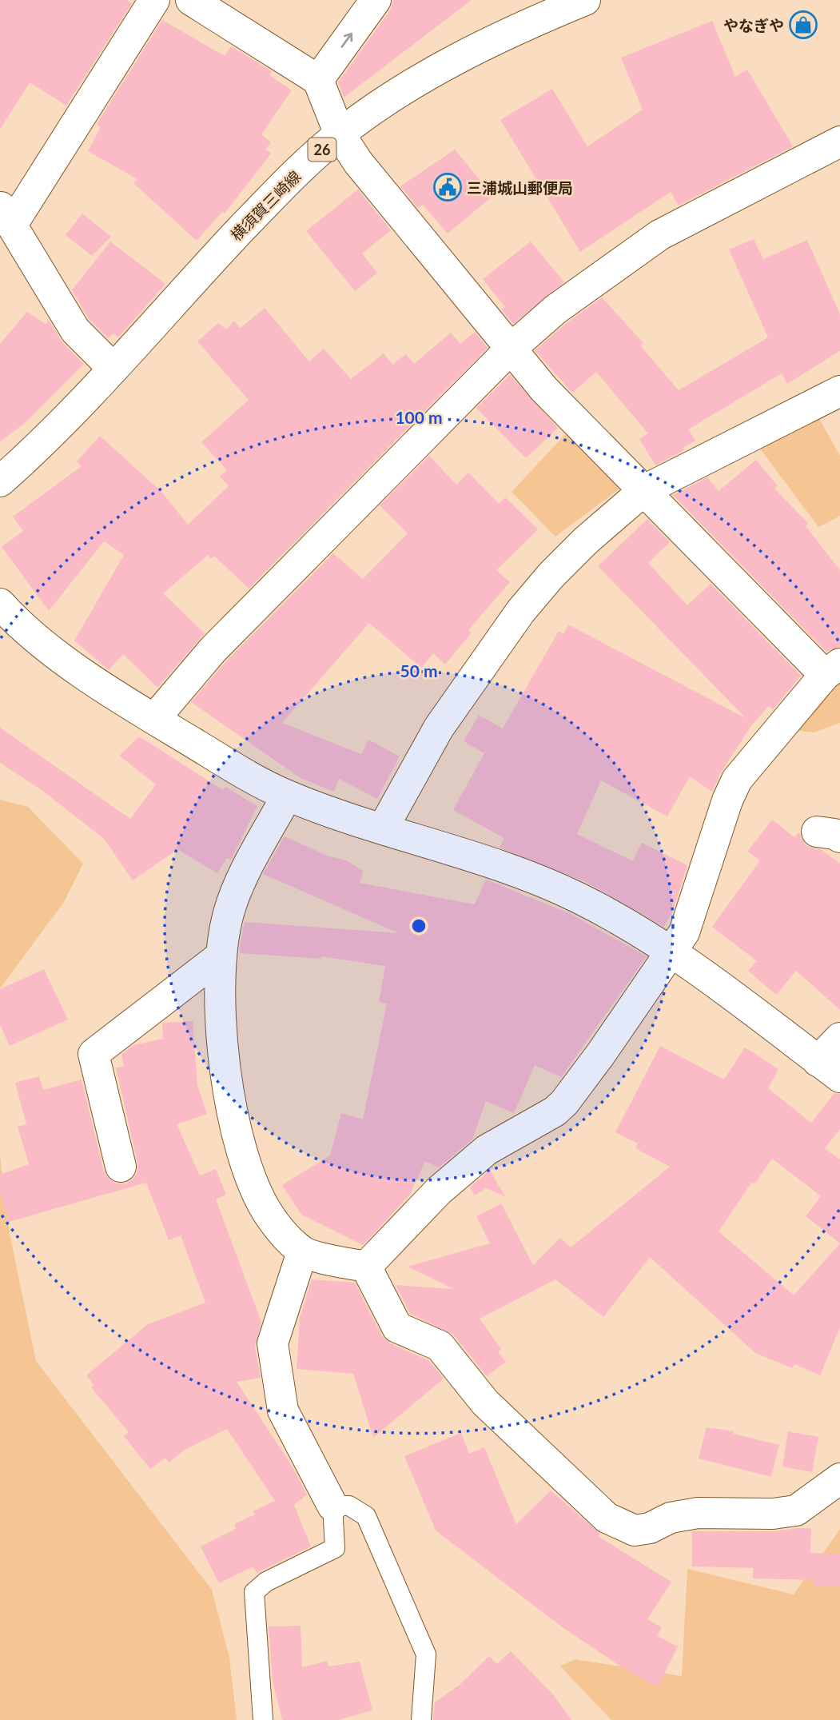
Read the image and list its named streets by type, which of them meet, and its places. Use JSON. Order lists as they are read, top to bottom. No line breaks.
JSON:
{"streets":{"street":["26","横須賀三崎線"]},"places":{"shop":["やなぎや"],"public building":["三浦城山郵便局"]},"rings":["100 m","50 m"]}
